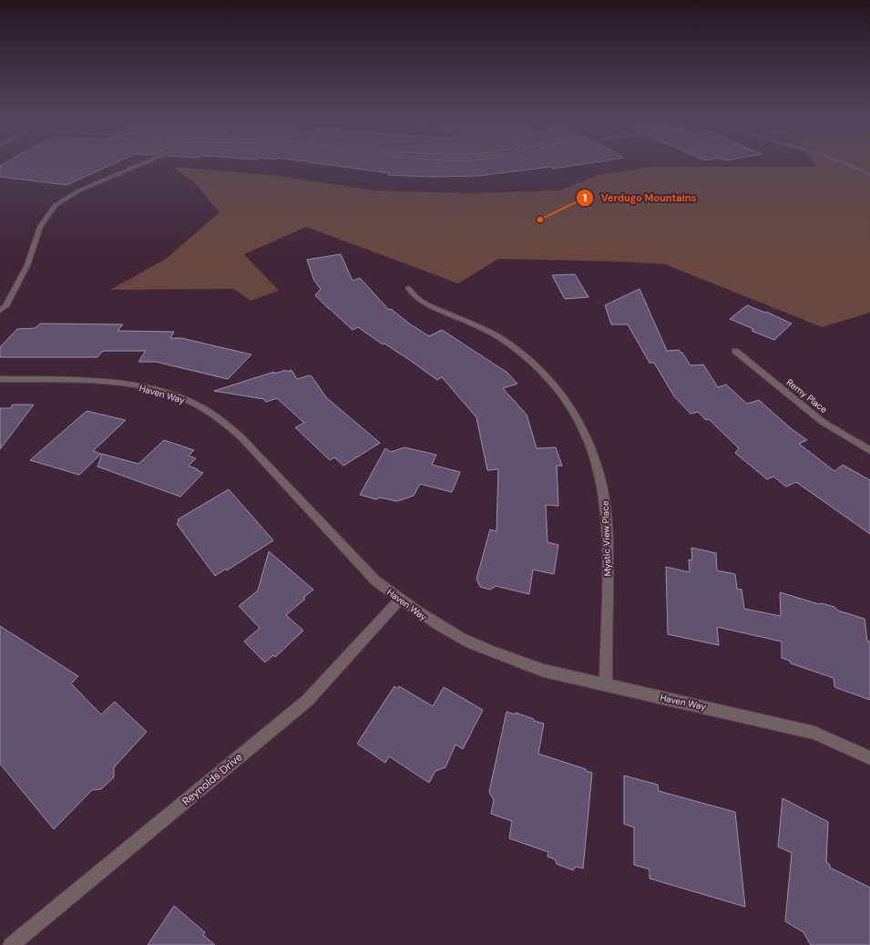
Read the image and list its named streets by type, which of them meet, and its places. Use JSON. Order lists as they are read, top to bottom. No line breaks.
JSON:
{"streets":{"street":["Haven Way","Remy Place","Mystic View Place","Reynolds Drive"]},"crossings":[["Haven Way","Mystic View Place"],["Haven Way","Reynolds Drive"]],"places":["Verdugo Mountains"]}
